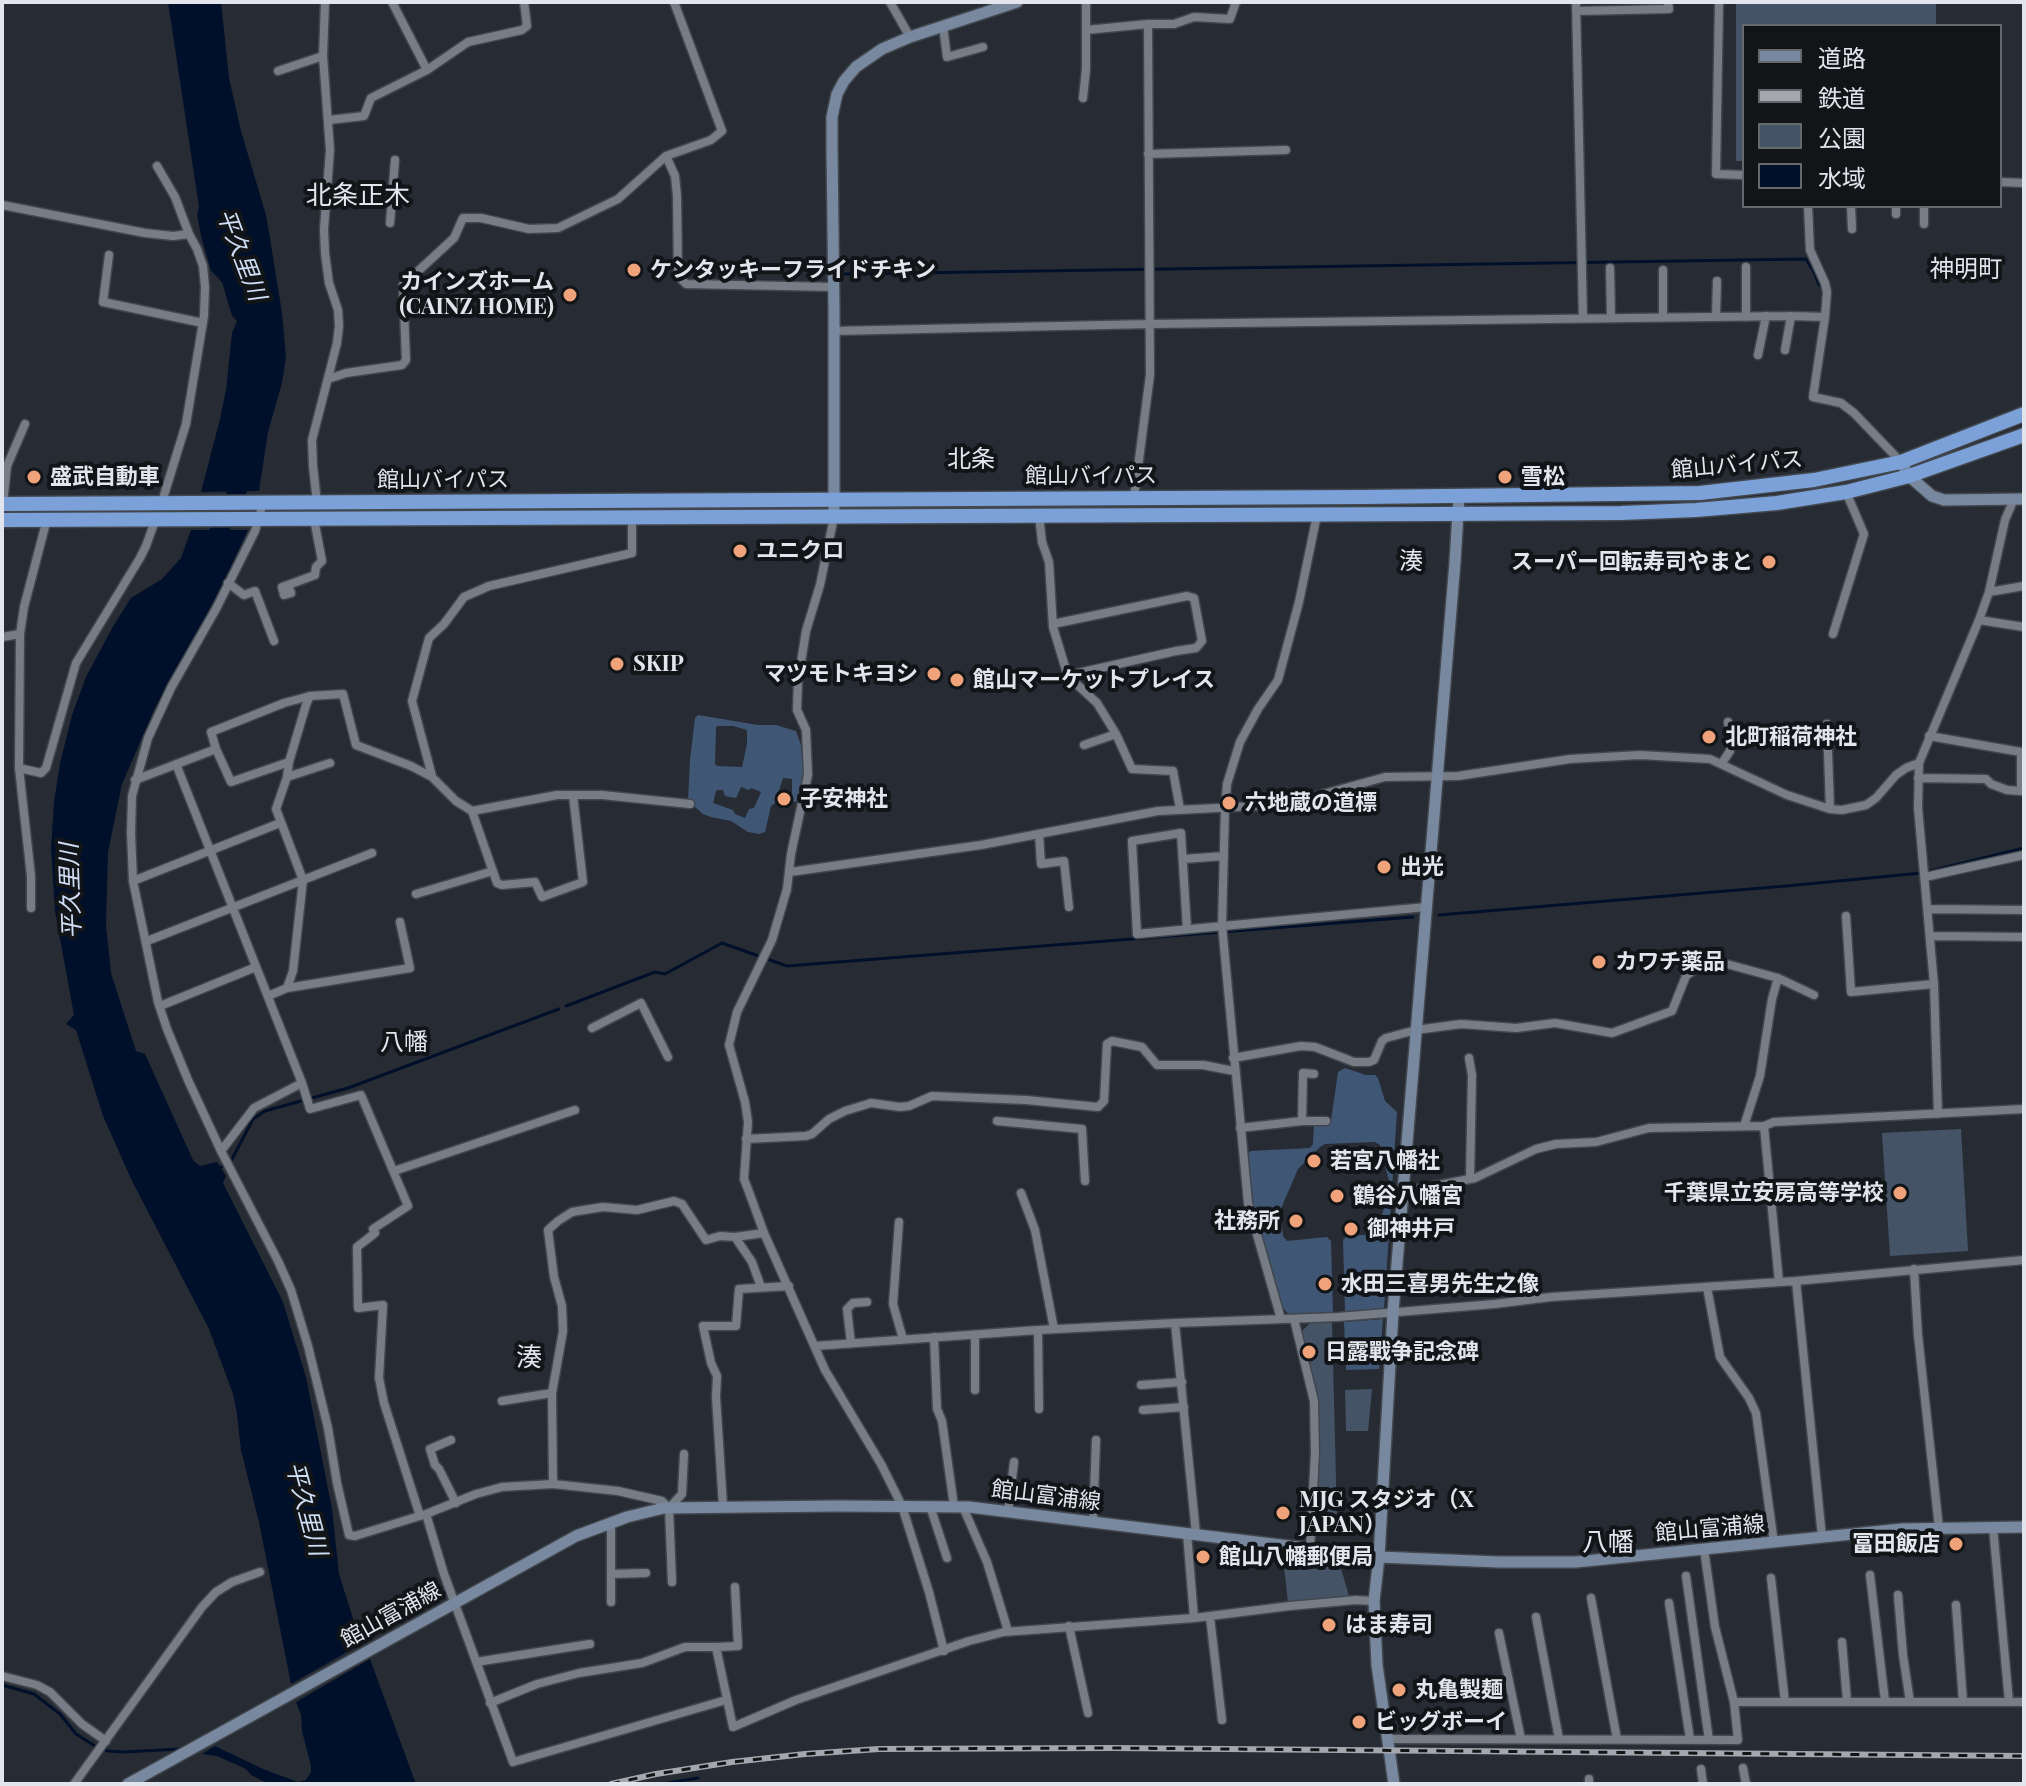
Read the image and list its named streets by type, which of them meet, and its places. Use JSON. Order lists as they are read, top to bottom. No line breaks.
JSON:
{"streets":{"highway":["館山バイパス"],"street":["館山富浦線"]},"districts":["北条正木","神明町","北条","湊","八幡","湊","八幡"],"water":["平久里川"],"places":["ケンタッキーフライドチキン","カインズホーム (CAINZ HOME)","盛武自動車","雪松","ユニクロ","スーパー回転寿司やまと","SKIP","マツモトキヨシ","館山マーケットプレイス","北町稲荷神社","子安神社","六地蔵の道標","出光","カワチ薬品","若宮八幡社","千葉県立安房高等学校","鶴谷八幡宮","社務所","御神井戸","水田三喜男先生之像","日露戰争記念碑","MJG スタジオ（X JAPAN）","冨田飯店","館山八幡郵便局","はま寿司","丸亀製麺","ビッグボーイ"],"legend":["道路","鉄道","公園","水域"]}
